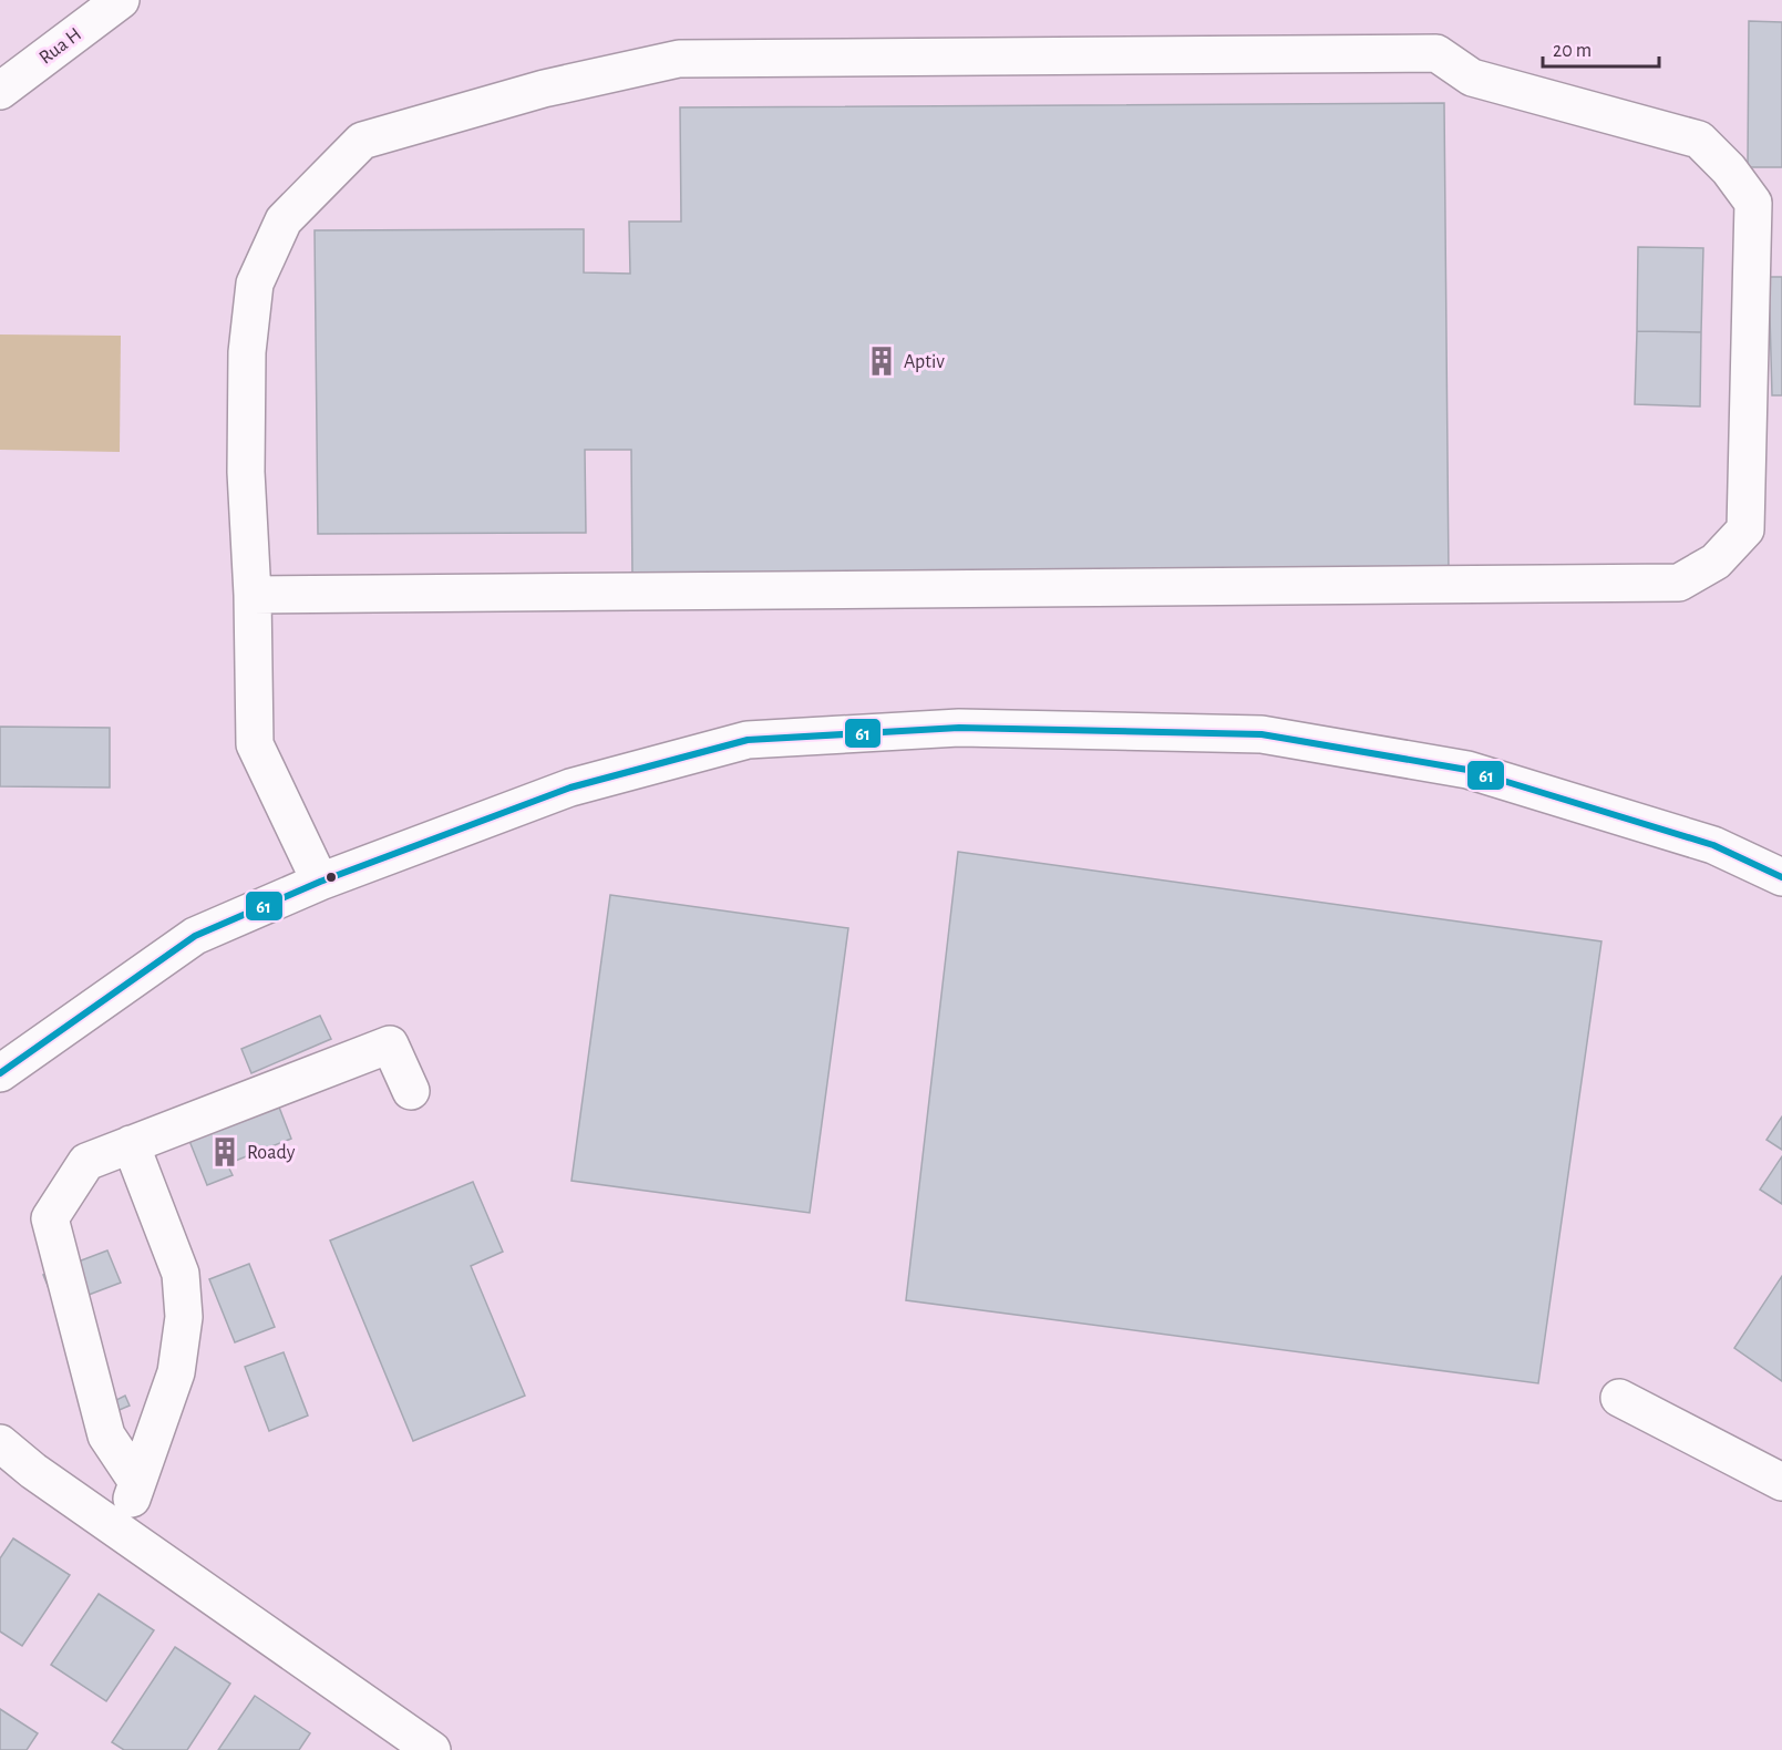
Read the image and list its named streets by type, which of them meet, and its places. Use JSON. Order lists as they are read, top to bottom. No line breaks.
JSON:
{"streets":{"street":["Rua H"]},"places":{"building":["Aptiv","Roady"]},"lines":["transit line 61"],"scale_bar":"20 m"}
